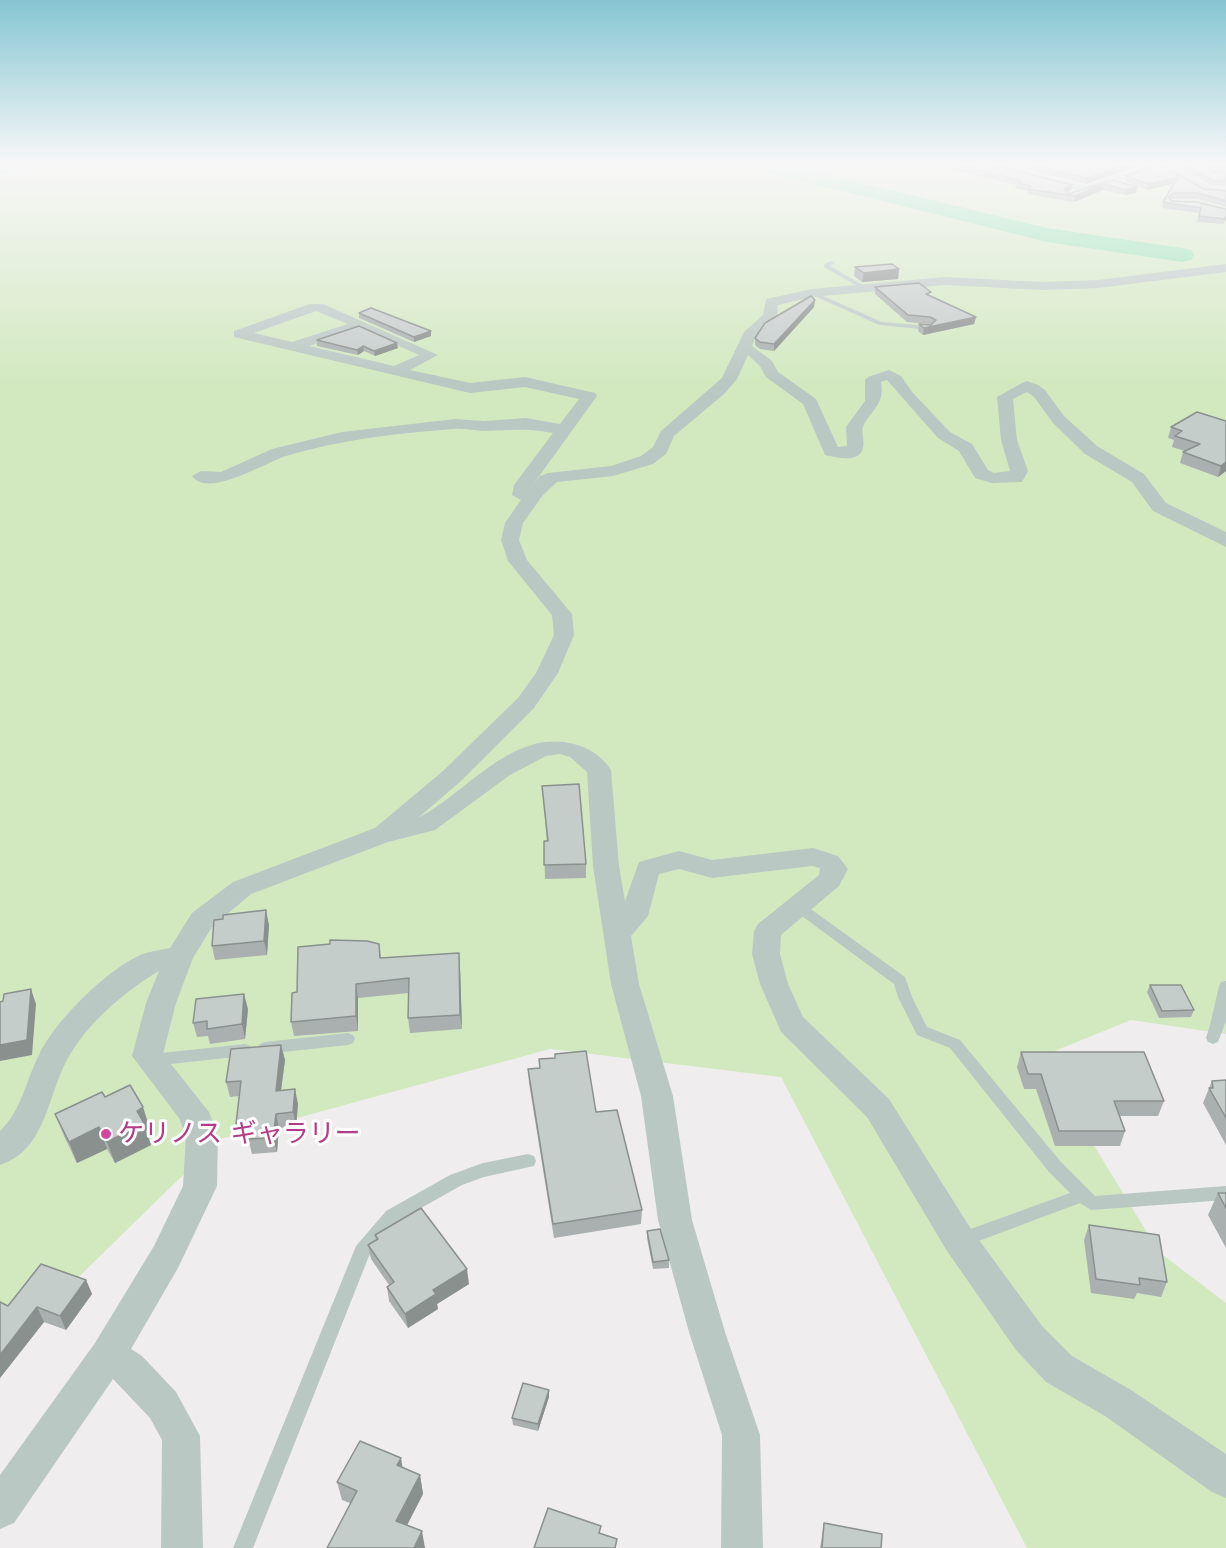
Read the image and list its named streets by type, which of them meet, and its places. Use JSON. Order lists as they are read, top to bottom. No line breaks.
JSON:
{"places":["ケリノス ギャラリー"]}
